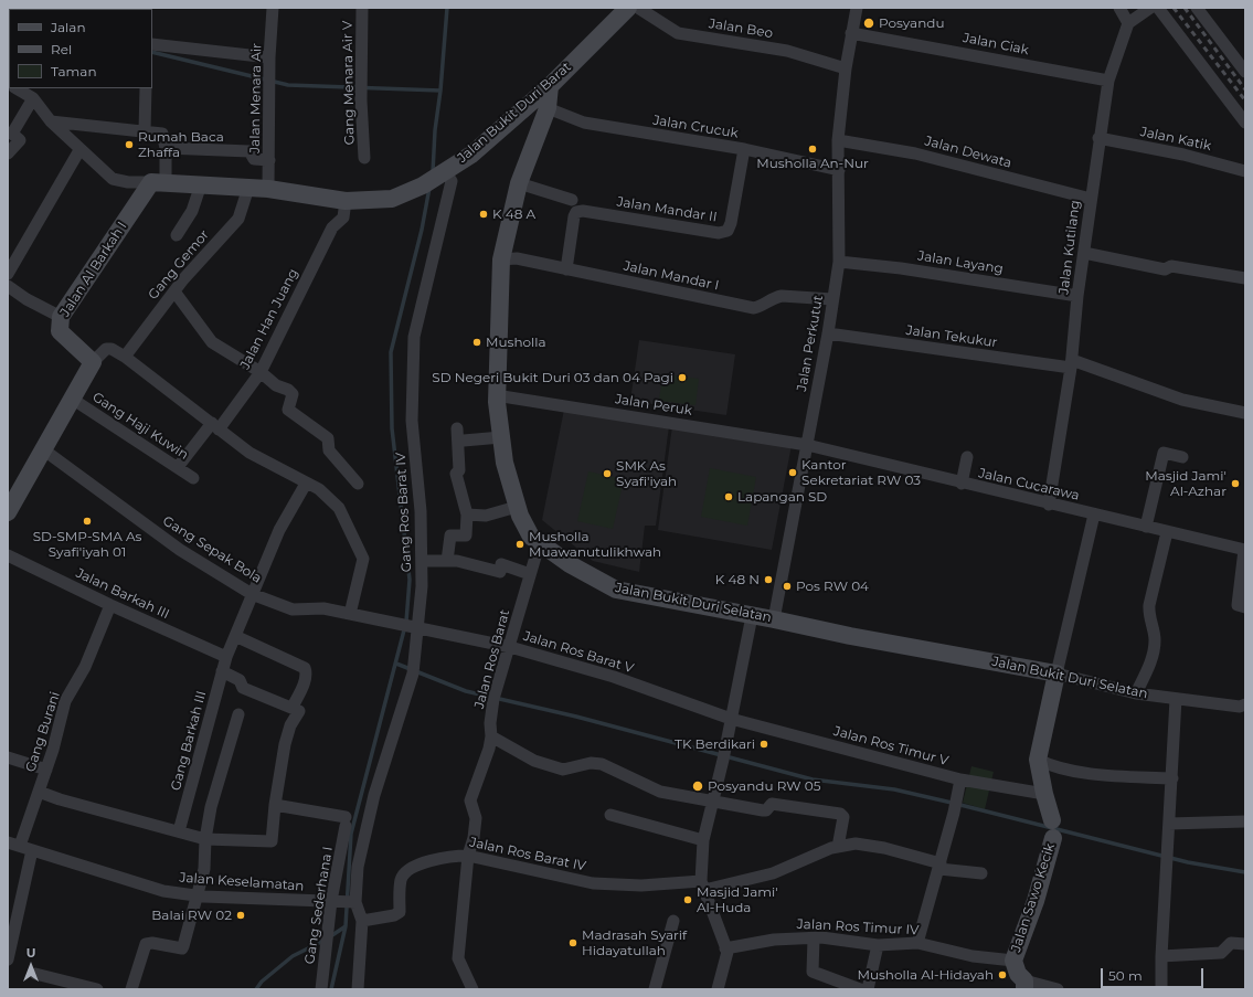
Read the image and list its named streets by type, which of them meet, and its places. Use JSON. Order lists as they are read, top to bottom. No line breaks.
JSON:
{"streets":{"street":["Jalan Beo","Jalan Ciak","Gang Menara Air V","Jalan Menara Air","Jalan Bukit Duri Barat","Jalan Crucuk","Jalan Katik","Jalan Dewata","Jalan Mandar II","Jalan Kutilang","Jalan Layang","Gang Gemor","Jalan Al Barkah I","Jalan Mandar I","Jalan Han Juang","Jalan Tekukur","Jalan Perkutut","Jalan Peruk","Gang Haji Kuwin","Jalan Cucarawa","Gang Ros Barat IV","Gang Sepak Bola","Jalan Barkah III","Jalan Bukit Duri Selatan","Jalan Ros Barat V","Jalan Ros Barat","Gang Burani","Gang Barkah III","Jalan Ros Timur V","Jalan Ros Barat IV","Jalan Keselamatan","Jalan Sawo Kecik","Gang Sederhana I","Jalan Ros Timur IV"]},"crossings":[["Jalan Beo","Jalan Perkutut"],["Jalan Ciak","Jalan Kutilang"],["Jalan Ciak","Jalan Perkutut"],["Jalan Menara Air","Jalan Bukit Duri Barat"],["Jalan Bukit Duri Barat","Gang Gemor"],["Jalan Bukit Duri Barat","Jalan Al Barkah I"],["Jalan Bukit Duri Barat","Jalan Han Juang"],["Jalan Bukit Duri Barat","Gang Ros Barat IV"],["Jalan Bukit Duri Barat","Jalan Bukit Duri Selatan"],["Jalan Crucuk","Jalan Mandar II"],["Jalan Crucuk","Jalan Perkutut"],["Jalan Crucuk","Jalan Bukit Duri Selatan"],["Jalan Katik","Jalan Kutilang"],["Jalan Dewata","Jalan Kutilang"],["Jalan Dewata","Jalan Perkutut"],["Jalan Mandar II","Jalan Mandar I"],["Jalan Kutilang","Jalan Layang"],["Jalan Kutilang","Jalan Tekukur"],["Jalan Kutilang","Jalan Cucarawa"],["Jalan Layang","Jalan Perkutut"],["Jalan Mandar I","Jalan Perkutut"],["Jalan Mandar I","Jalan Bukit Duri Selatan"],["Jalan Han Juang","Gang Haji Kuwin"],["Jalan Tekukur","Jalan Perkutut"],["Jalan Perkutut","Jalan Peruk"],["Jalan Perkutut","Jalan Cucarawa"],["Jalan Perkutut","Jalan Bukit Duri Selatan"],["Jalan Peruk","Jalan Cucarawa"],["Jalan Peruk","Jalan Bukit Duri Selatan"],["Gang Ros Barat IV","Gang Sepak Bola"],["Gang Ros Barat IV","Jalan Ros Barat V"],["Gang Ros Barat IV","Jalan Keselamatan"],["Gang Sepak Bola","Jalan Ros Barat V"],["Gang Sepak Bola","Gang Barkah III"],["Jalan Barkah III","Gang Burani"],["Jalan Barkah III","Gang Barkah III"],["Jalan Bukit Duri Selatan","Jalan Ros Barat"],["Jalan Bukit Duri Selatan","Jalan Sawo Kecik"],["Jalan Ros Barat V","Jalan Ros Barat"],["Jalan Ros Barat V","Jalan Ros Timur V"],["Jalan Ros Barat","Jalan Ros Barat IV"],["Gang Burani","Jalan Keselamatan"],["Jalan Ros Timur V","Jalan Sawo Kecik"],["Jalan Keselamatan","Gang Sederhana I"],["Jalan Sawo Kecik","Jalan Ros Timur IV"]],"places":["Posyandu","Rumah Baca Zhaffa","Musholla An-Nur","K 48 A","Musholla","SD Negeri Bukit Duri 03 dan 04 Pagi","Kantor Sekretariat RW 03","SMK As Syafi'iyah","Masjid Jami' Al-Azhar","Lapangan SD","SD-SMP-SMA As Syafi'iyah 01","Musholla Muawanutulikhwah","K 48 N","Pos RW 04","TK Berdikari","Posyandu RW 05","Masjid Jami' Al-Huda","Balai RW 02","Madrasah Syarif Hidayatullah","Musholla Al-Hidayah"],"legend":["Jalan","Rel","Taman"],"scale_bar":"50 m","north":"top"}
